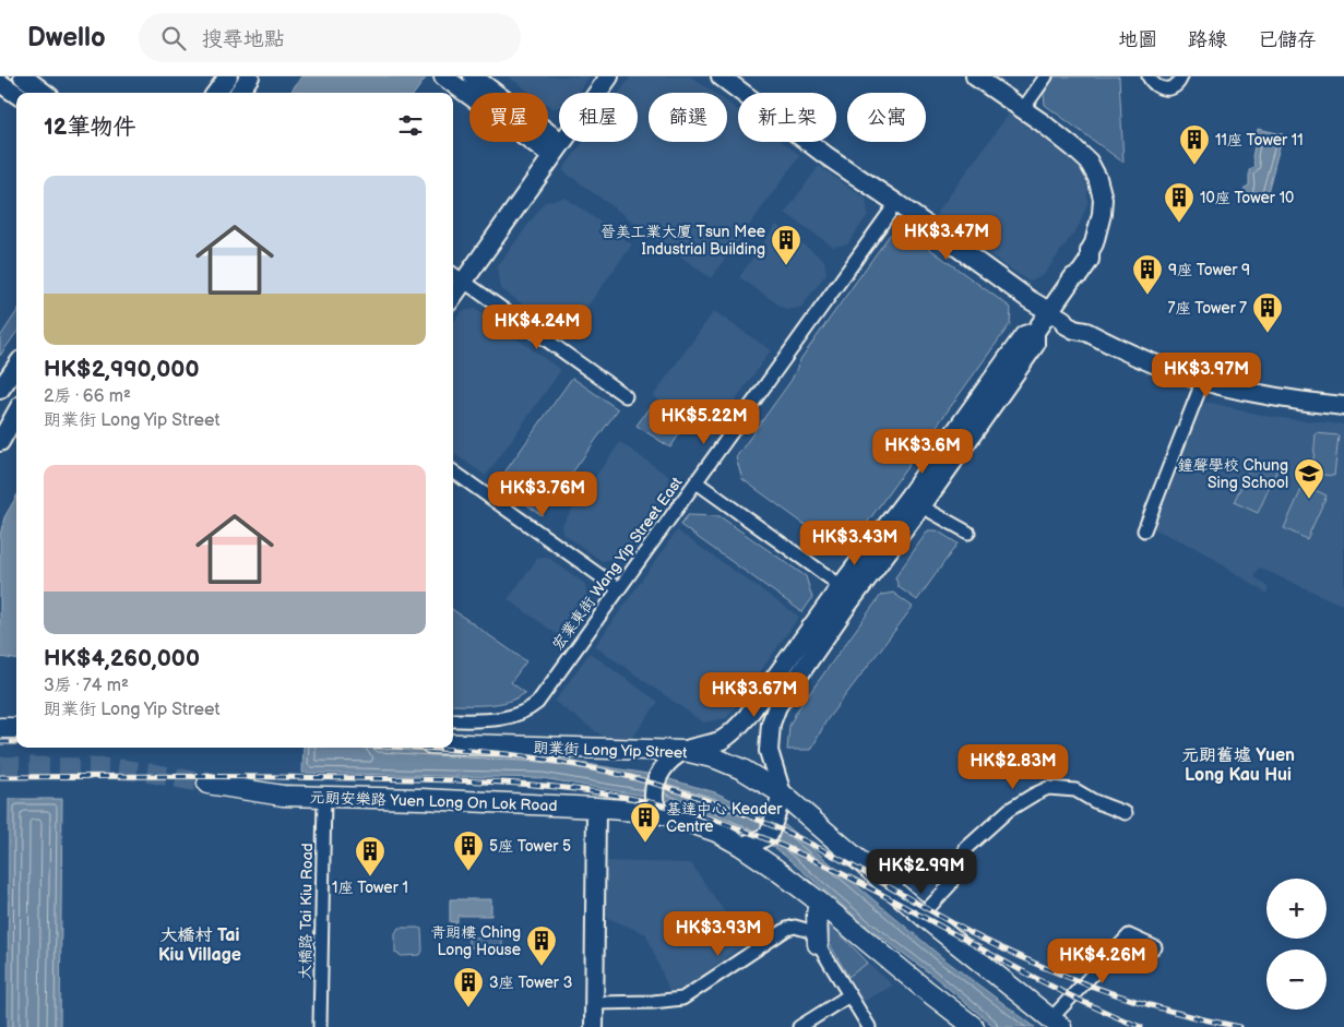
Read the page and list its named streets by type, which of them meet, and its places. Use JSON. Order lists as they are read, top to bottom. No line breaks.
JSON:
{"streets":{"main road":["朗業街 Long Yip Street","元朗安樂路 Yuen Long On Lok Road"],"street":["宏業東街 Wang Yip Street East","大橋路 Tai Kiu Road"]},"crossings":[["元朗安樂路 Yuen Long On Lok Road","大橋路 Tai Kiu Road"]],"districts":["元朗舊墟 Yuen Long Kau Hui","大橋村 Tai Kiu Village"],"places":{"building":["11座 Tower 11","10座 Tower 10","晉美工業大廈 Tsun Mee Industrial Building","9座 Tower 9","7座 Tower 7","基達中心 Keader Centre","5座 Tower 5","1座 Tower 1","青朗樓 Ching Long House","3座 Tower 3"],"school or university":["鐘聲學校 Chung Sing School"]},"page":{"header":"Dwello","search":"搜尋地點","nav":["地圖","路線","已儲存"],"chip":["買屋","租屋","篩選","新上架","公寓"],"heading":"12筆物件","list":[{"name":"HK$2,990,000","note":"2房 · 66 m² · 朗業街 Long Yip Street"},{"name":"HK$4,260,000","note":"3房 · 74 m² · 朗業街 Long Yip Street"}],"price":["HK$3.47M","HK$4.24M","HK$3.97M","HK$5.22M","HK$3.6M","HK$3.76M","HK$3.43M","HK$3.67M","HK$2.83M","HK$2.99M","HK$3.93M","HK$4.26M"],"map_buttons":["+","−"]}}
